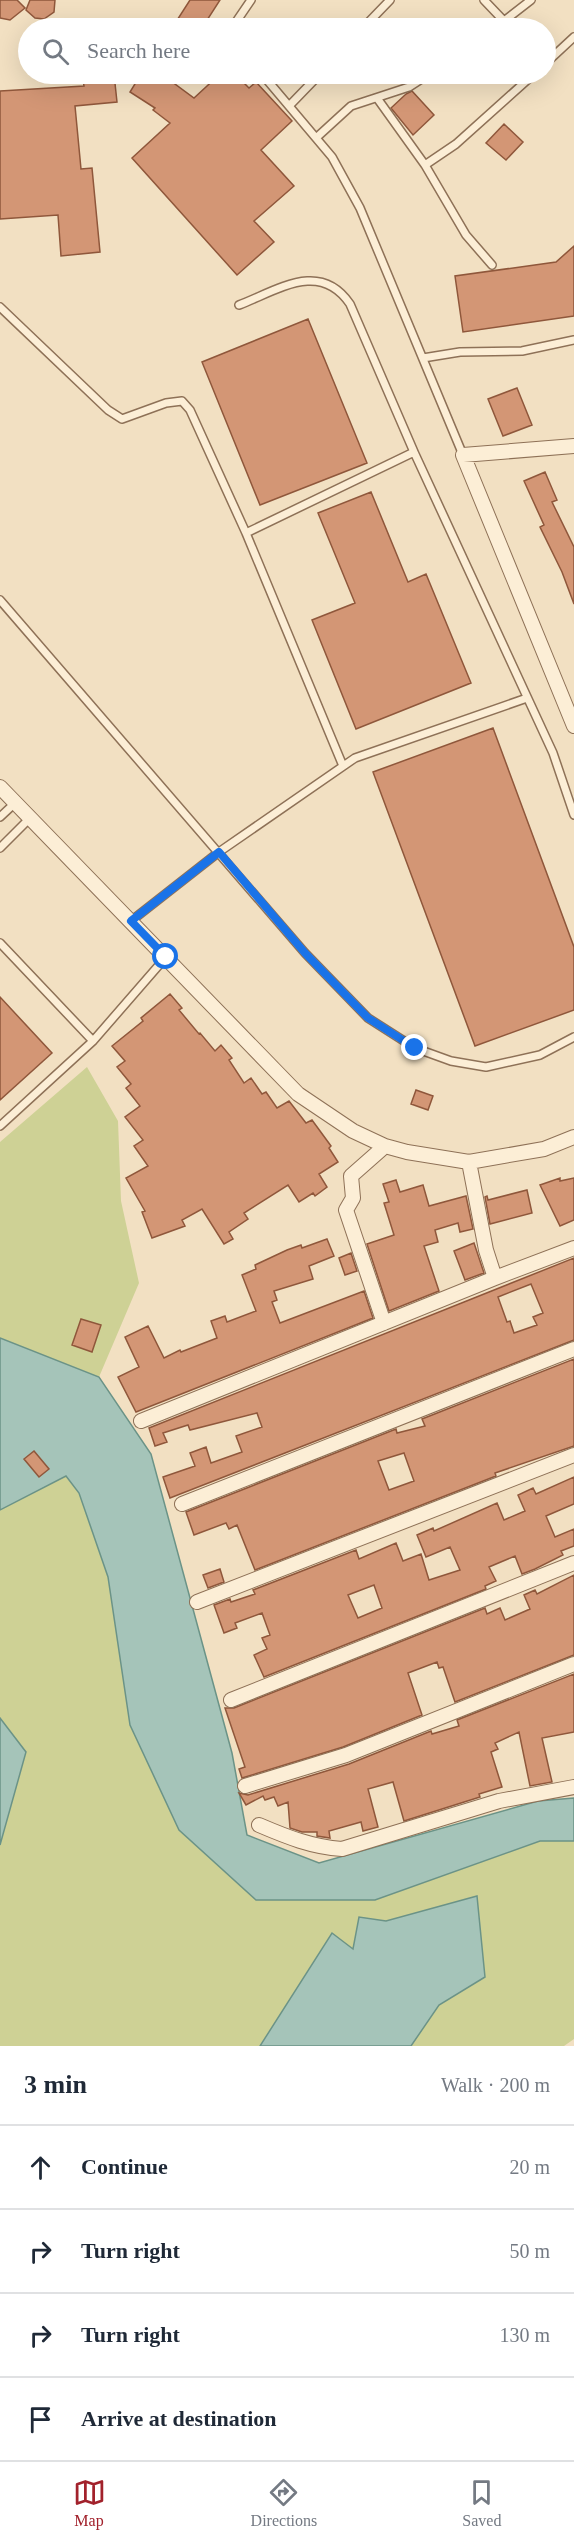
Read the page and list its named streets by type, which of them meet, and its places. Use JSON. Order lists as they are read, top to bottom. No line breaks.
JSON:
{"page":{"search":"Search here","heading":["3 min","Walk · 200 m"],"list":[["Continue","20 m"],["Turn right","50 m"],["Turn right","130 m"],"Arrive at destination"],"nav":["Map","Directions","Saved"]}}
